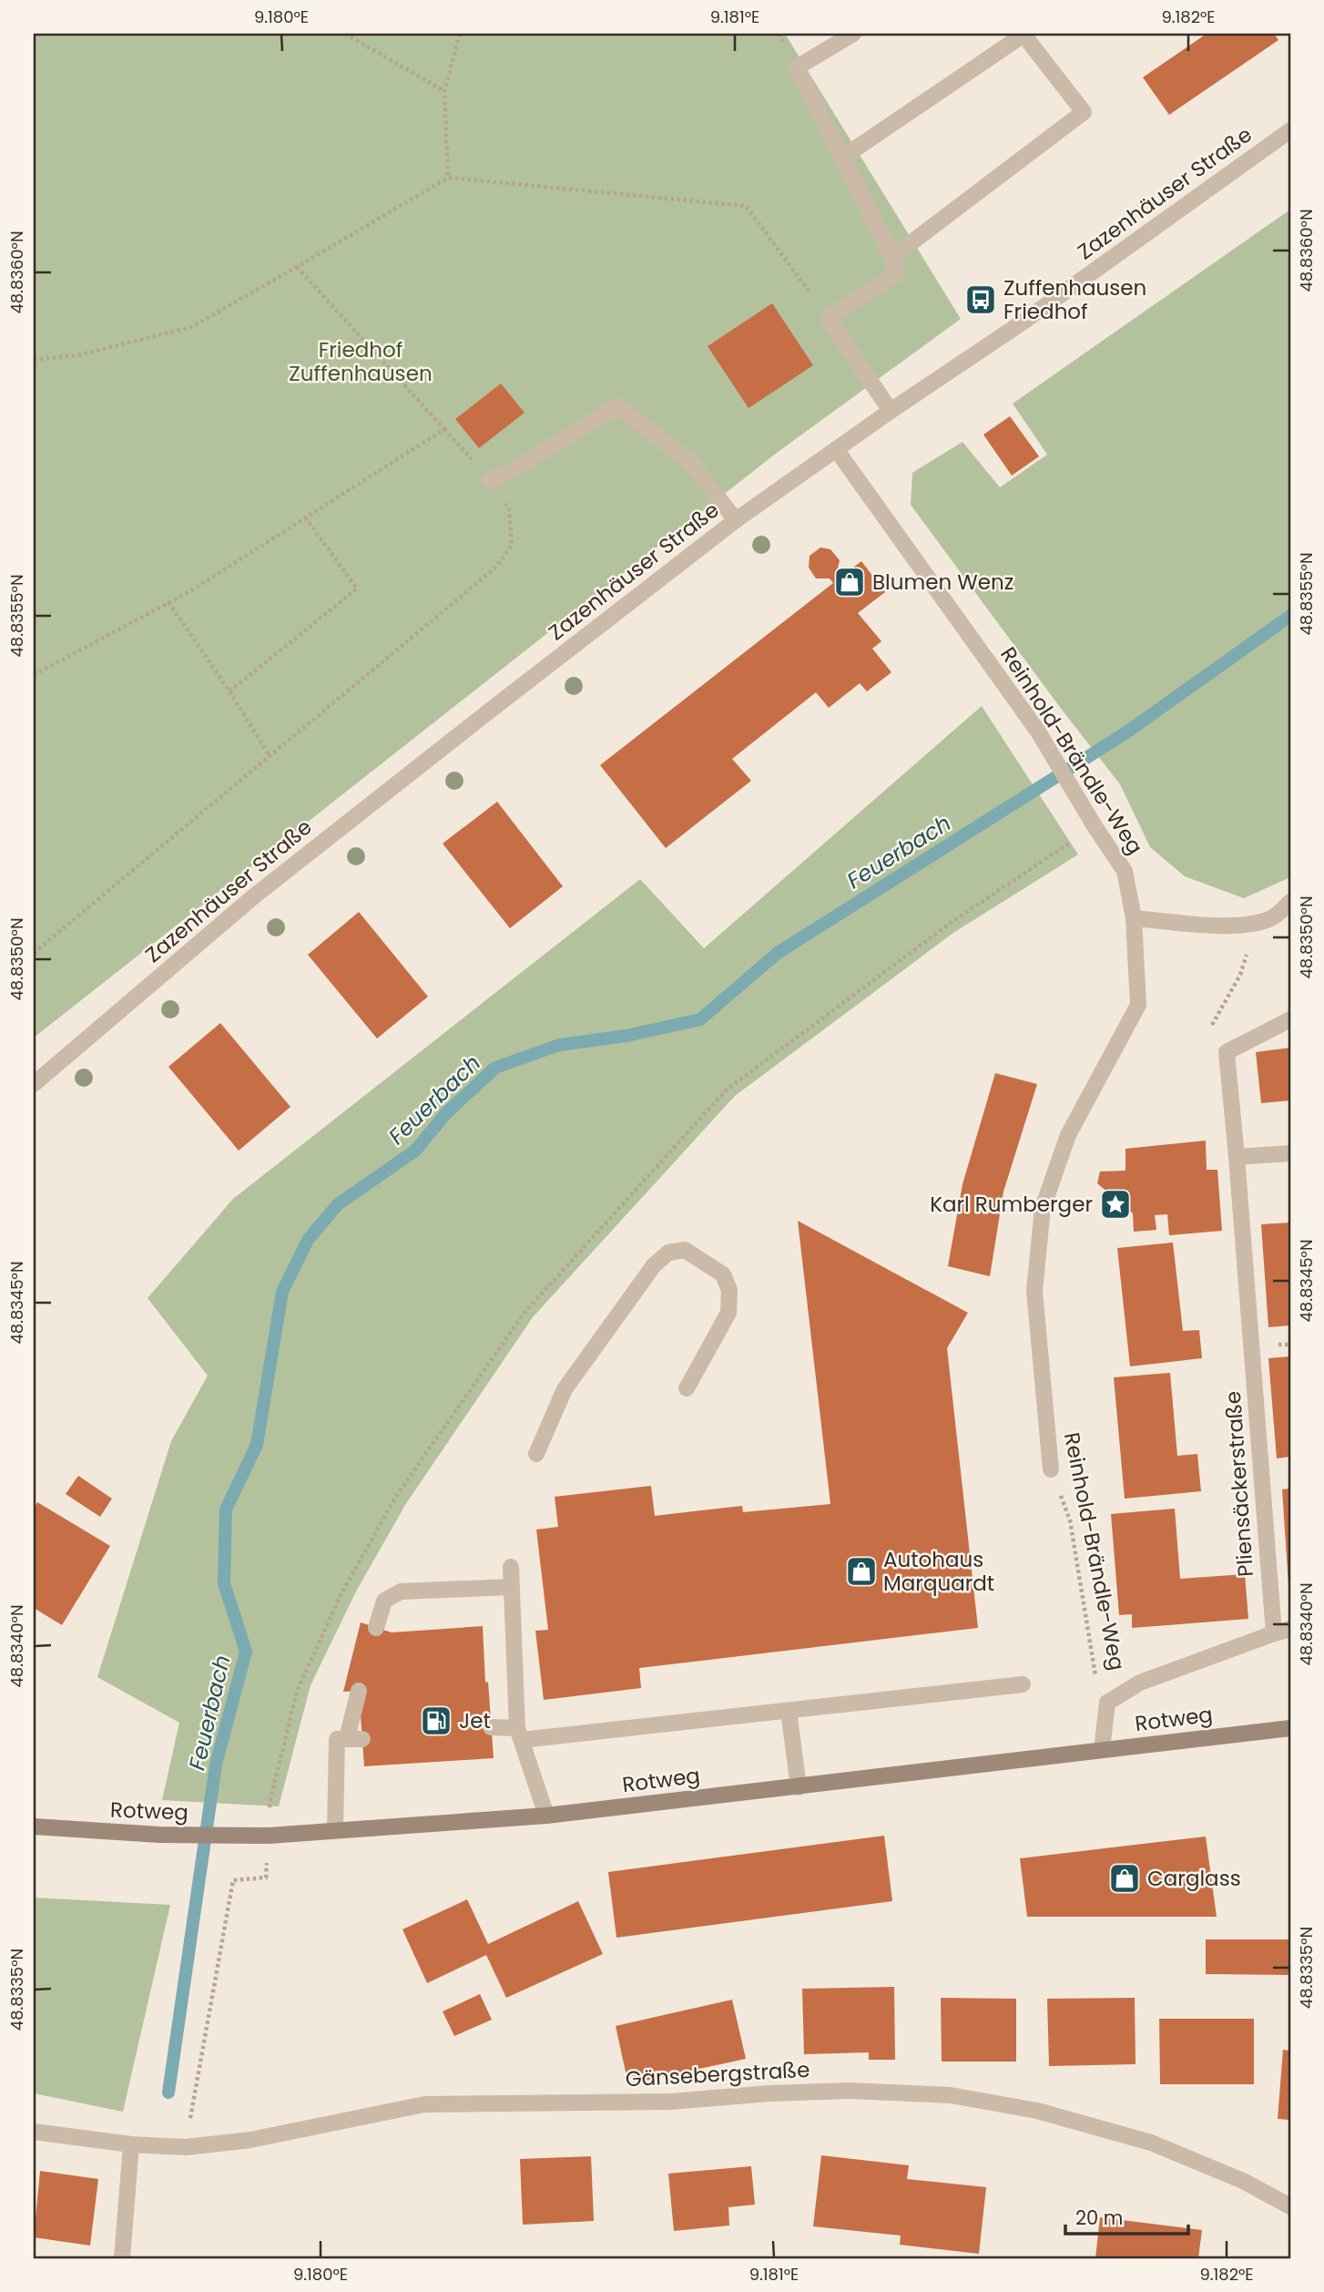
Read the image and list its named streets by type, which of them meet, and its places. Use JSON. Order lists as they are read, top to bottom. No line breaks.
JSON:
{"streets":{"main road":["Rotweg"],"street":["Zazenhäuser Straße","Reinhold-Brändle-Weg","Pliensäckerstraße","Gänsebergstraße"]},"crossings":[["Zazenhäuser Straße","Reinhold-Brändle-Weg"]],"water":["Feuerbach"],"parks":["Friedhof Zuffenhausen"],"places":{"bus stop":["Zuffenhausen Friedhof"],"shop":["Blumen Wenz","Autohaus Marquardt","Carglass"],"place":["Karl Rumberger"],"fuel station":["Jet"]},"scale_bar":"20 m","coordinates":["9.180°E","9.181°E","9.182°E","48.8360°N","48.8355°N","48.8350°N","48.8345°N","48.8340°N","48.8335°N"]}
